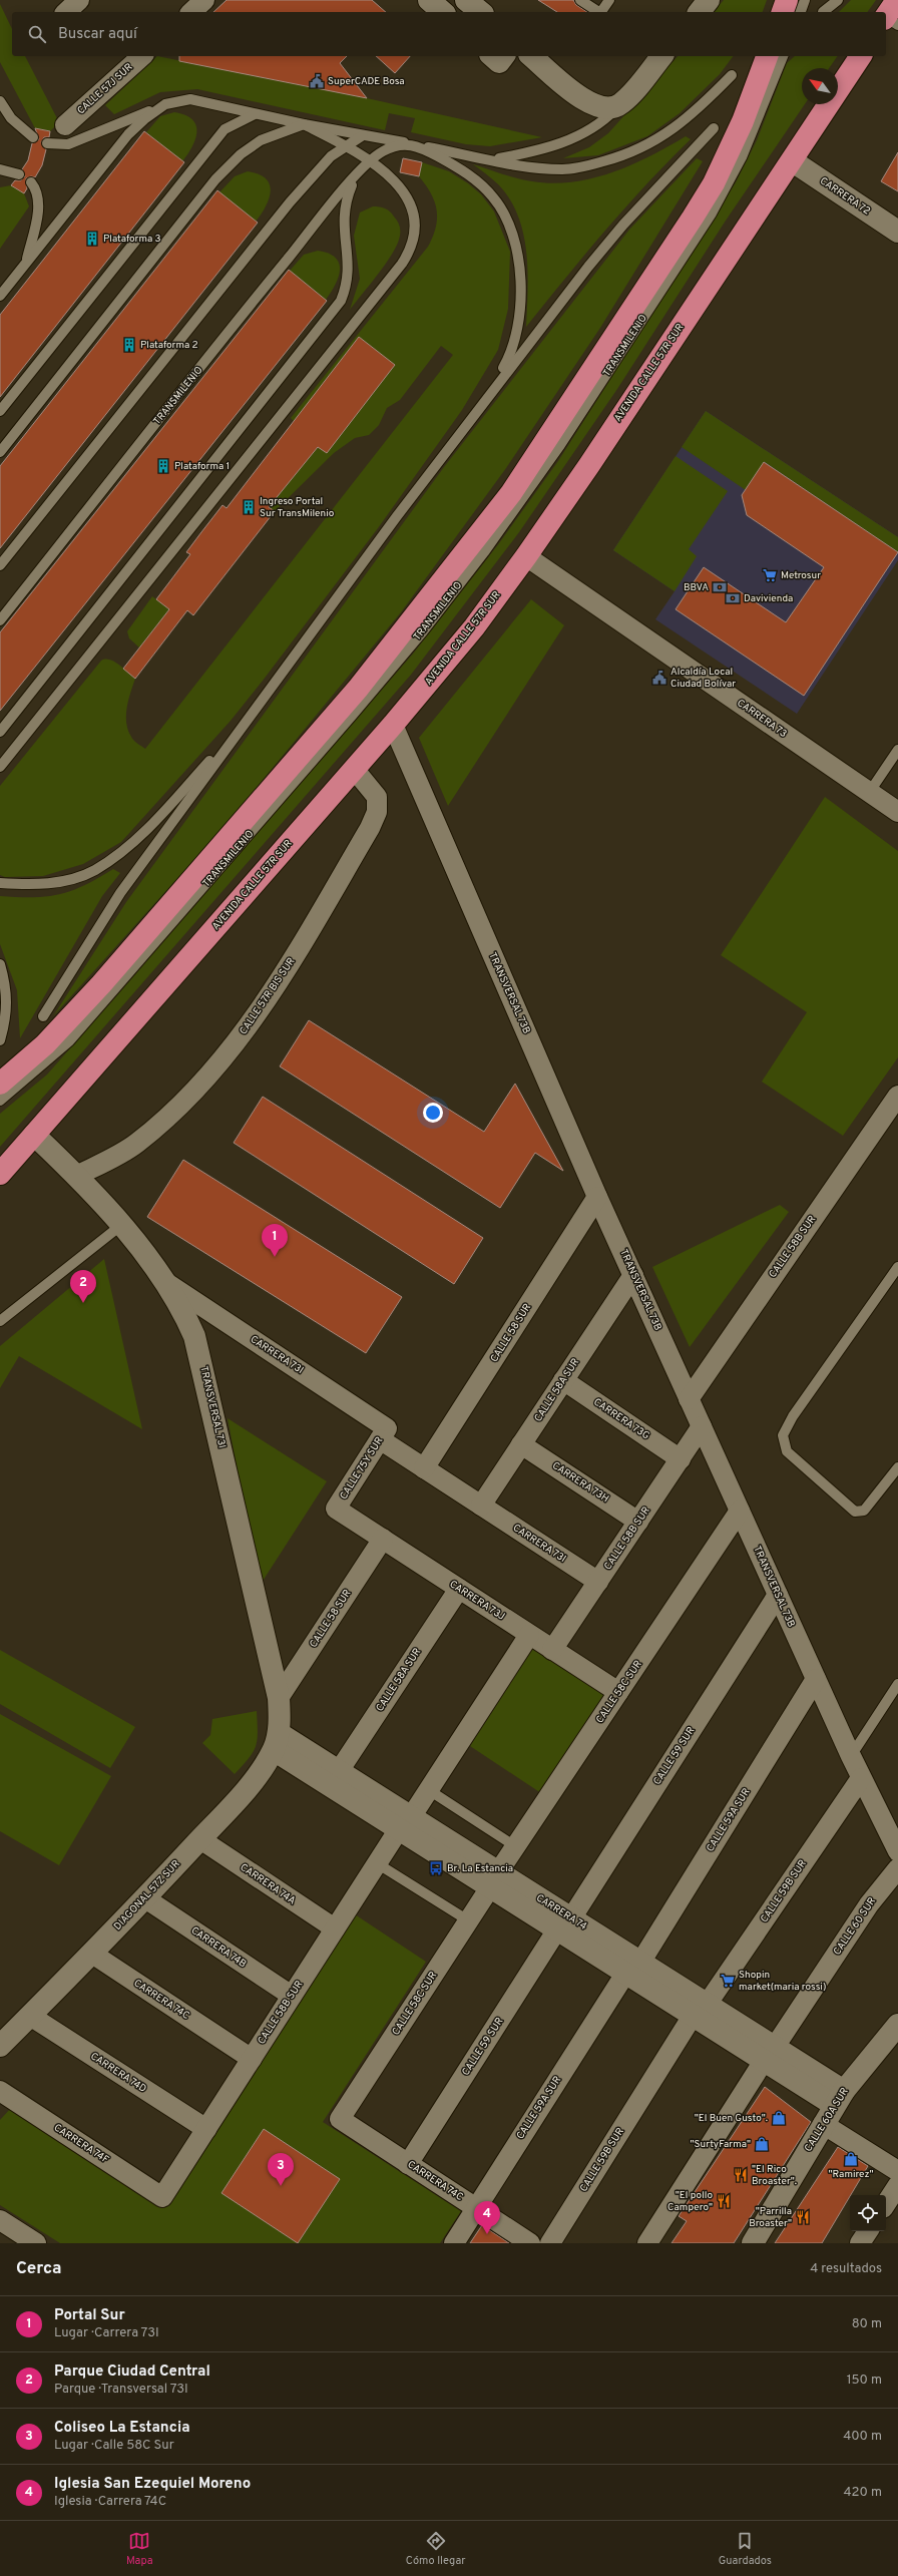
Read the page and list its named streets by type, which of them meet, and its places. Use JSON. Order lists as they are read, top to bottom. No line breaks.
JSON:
{"streets":{"highway":["AVENIDA CALLE 57R SUR"],"street":["CALLE 57J SUR","CARRERA 72","CARRERA 73","TRANSVERSAL 73B","CALLE 57R BIS SUR","CALLE 58B SUR","CALLE 58 SUR","CARRERA 73I","CALLE 58A SUR","TRANSVERSAL 73I","CARRERA 73G","CALLE 75Y SUR","CARRERA 73H","CARRERA 73J","CALLE 58C SUR","CALLE 59 SUR","CALLE 59A SUR","CARRERA 74A","CALLE 59B SUR","DIAGONAL 57Z SUR","CARRERA 74","CALLE 60 SUR","CARRERA 74B","CARRERA 74C","CARRERA 74D","CALLE 60A SUR","CARRERA 74F"],"lane":["TRANSMILENIO"]},"crossings":[["CARRERA 72","AVENIDA CALLE 57R SUR"],["AVENIDA CALLE 57R SUR","CARRERA 73"],["AVENIDA CALLE 57R SUR","TRANSVERSAL 73B"],["AVENIDA CALLE 57R SUR","CALLE 57R BIS SUR"],["AVENIDA CALLE 57R SUR","TRANSVERSAL 73I"],["TRANSVERSAL 73B","CALLE 58B SUR"],["TRANSVERSAL 73B","CALLE 58 SUR"],["TRANSVERSAL 73B","CALLE 58A SUR"],["TRANSVERSAL 73B","CALLE 58C SUR"],["TRANSVERSAL 73B","CALLE 59 SUR"],["TRANSVERSAL 73B","CALLE 59A SUR"],["TRANSVERSAL 73B","CALLE 59B SUR"],["CALLE 57R BIS SUR","TRANSVERSAL 73I"],["CALLE 58B SUR","CARRERA 73I"],["CALLE 58B SUR","CARRERA 73G"],["CALLE 58B SUR","CARRERA 73H"],["CALLE 58B SUR","CARRERA 73J"],["CALLE 58B SUR","CARRERA 74A"],["CALLE 58B SUR","CARRERA 74"],["CALLE 58B SUR","CARRERA 74B"],["CALLE 58B SUR","CARRERA 74C"],["CALLE 58B SUR","CARRERA 74D"],["CALLE 58B SUR","CARRERA 74F"],["CALLE 58 SUR","CARRERA 73I"],["CALLE 58 SUR","TRANSVERSAL 73I"],["CALLE 58 SUR","CARRERA 73J"],["CARRERA 73I","CALLE 58A SUR"],["CARRERA 73I","TRANSVERSAL 73I"],["CARRERA 73I","CALLE 75Y SUR"],["CALLE 58A SUR","CARRERA 73G"],["CALLE 58A SUR","CARRERA 73H"],["CALLE 58A SUR","CARRERA 73J"],["CALLE 58A SUR","CARRERA 74"],["TRANSVERSAL 73I","DIAGONAL 57Z SUR"],["TRANSVERSAL 73I","CARRERA 74"],["CALLE 75Y SUR","CARRERA 73J"],["CARRERA 73J","CALLE 58C SUR"],["CALLE 58C SUR","CARRERA 74"],["CALLE 58C SUR","CARRERA 74C"],["CALLE 59 SUR","CARRERA 74"],["CALLE 59 SUR","CARRERA 74C"],["CALLE 59A SUR","CARRERA 74"],["CALLE 59A SUR","CARRERA 74C"],["CARRERA 74A","DIAGONAL 57Z SUR"],["CALLE 59B SUR","CARRERA 74"],["DIAGONAL 57Z SUR","CARRERA 74"],["DIAGONAL 57Z SUR","CARRERA 74B"],["DIAGONAL 57Z SUR","CARRERA 74C"],["DIAGONAL 57Z SUR","CARRERA 74D"],["CARRERA 74","CALLE 60 SUR"],["CARRERA 74","CALLE 60A SUR"]],"places":{"public building":["SuperCADE Bosa","Alcaldía Local Ciudad Bolívar"],"building":["Plataforma 3","Plataforma 2","Plataforma 1","Ingreso Portal Sur TransMilenio"],"supermarket":["Metrosur","Shopin market(maria rossi)"],"bank":["BBVA","Davivienda"],"bus stop":["Br. La Estancia"],"shop":["\"El Buen Gusto\".","\"SurtyFarma\"","\"Ramirez\""],"restaurant":["\"El Rico Broaster\".","\"El pollo Campero\"","\"Parrilla Broaster\""]},"north":"top left","page":{"search":"Buscar aquí","pins":["1","2","3","4"],"heading":["Cerca","4 resultados"],"list":[{"mark":"1","name":"Portal Sur","note":"Lugar · Carrera 73I","value":"80 m"},{"mark":"2","name":"Parque Ciudad Central","note":"Parque · Transversal 73I","value":"150 m"},{"mark":"3","name":"Coliseo La Estancia","note":"Lugar · Calle 58C Sur","value":"400 m"},{"mark":"4","name":"Iglesia San Ezequiel Moreno","note":"Iglesia · Carrera 74C","value":"420 m"}],"nav":["Mapa","Cómo llegar","Guardados"]}}
